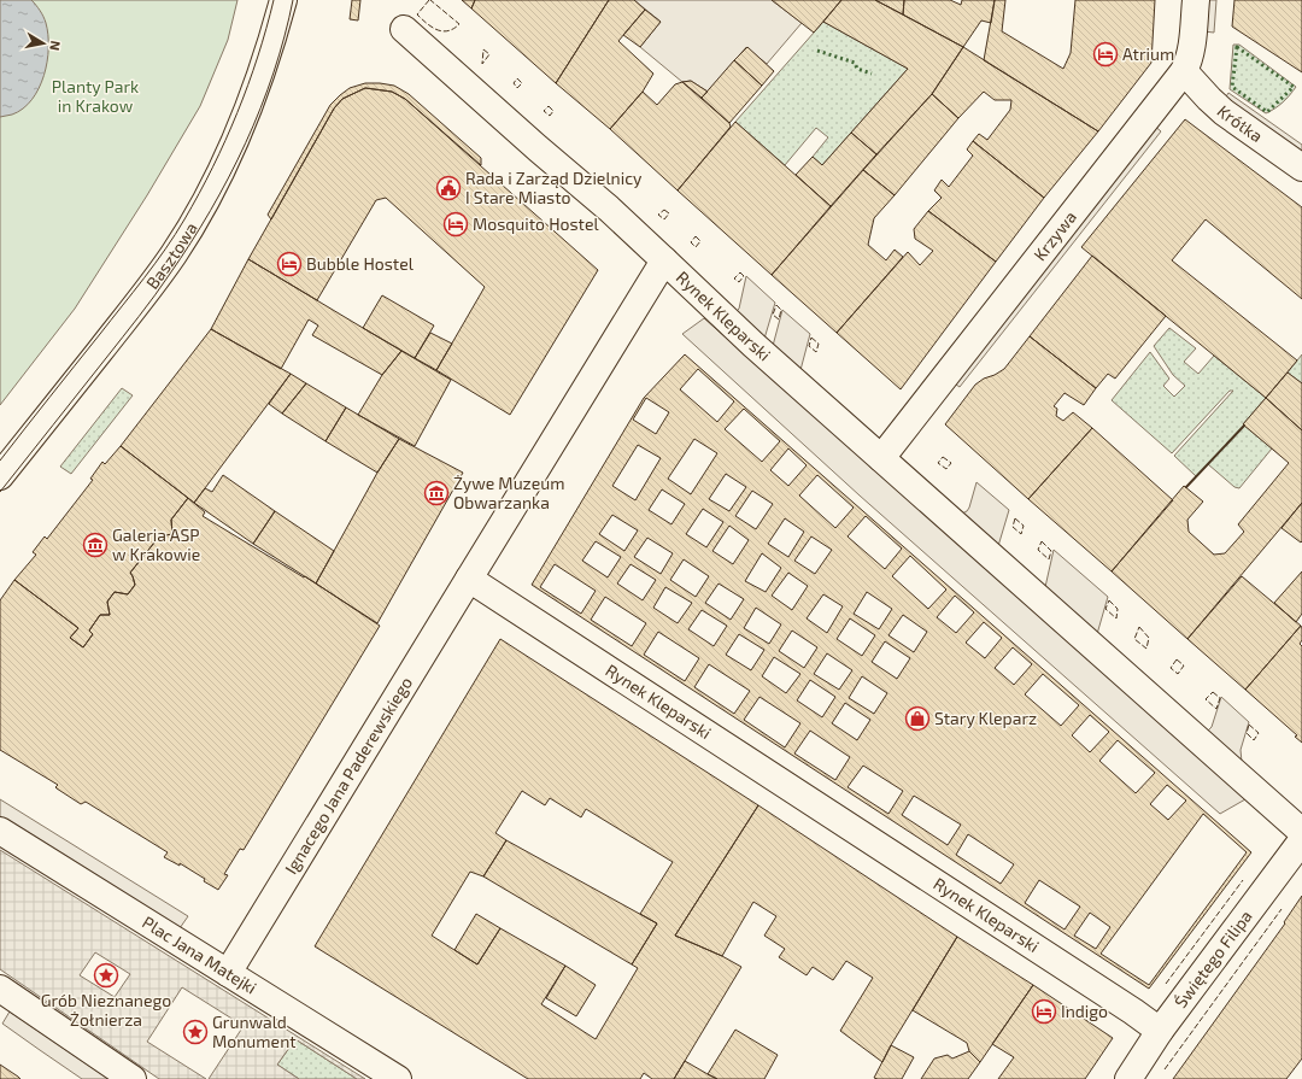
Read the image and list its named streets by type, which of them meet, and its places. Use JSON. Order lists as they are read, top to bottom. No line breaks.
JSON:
{"streets":{"street":["Krótka","Krzywa","Basztowa","Rynek Kleparski","Ignacego Jana Paderewskiego","Plac Jana Matejki","Świętego Filipa"]},"crossings":[["Krótka","Krzywa"],["Krzywa","Rynek Kleparski"],["Rynek Kleparski","Ignacego Jana Paderewskiego"],["Rynek Kleparski","Świętego Filipa"],["Ignacego Jana Paderewskiego","Plac Jana Matejki"]],"parks":["Planty Park in Krakow"],"places":{"hotel":["Atrium","Mosquito Hostel","Bubble Hostel","Indigo"],"public building":["Rada i Zarząd Dzielnicy I Stare Miasto"],"museum":["Żywe Muzeum Obwarzanka","Galeria ASP w Krakowie"],"shop":["Stary Kleparz"],"place":["Grób Nieznanego Żołnierza","Grunwald Monument"]},"north":"right"}
